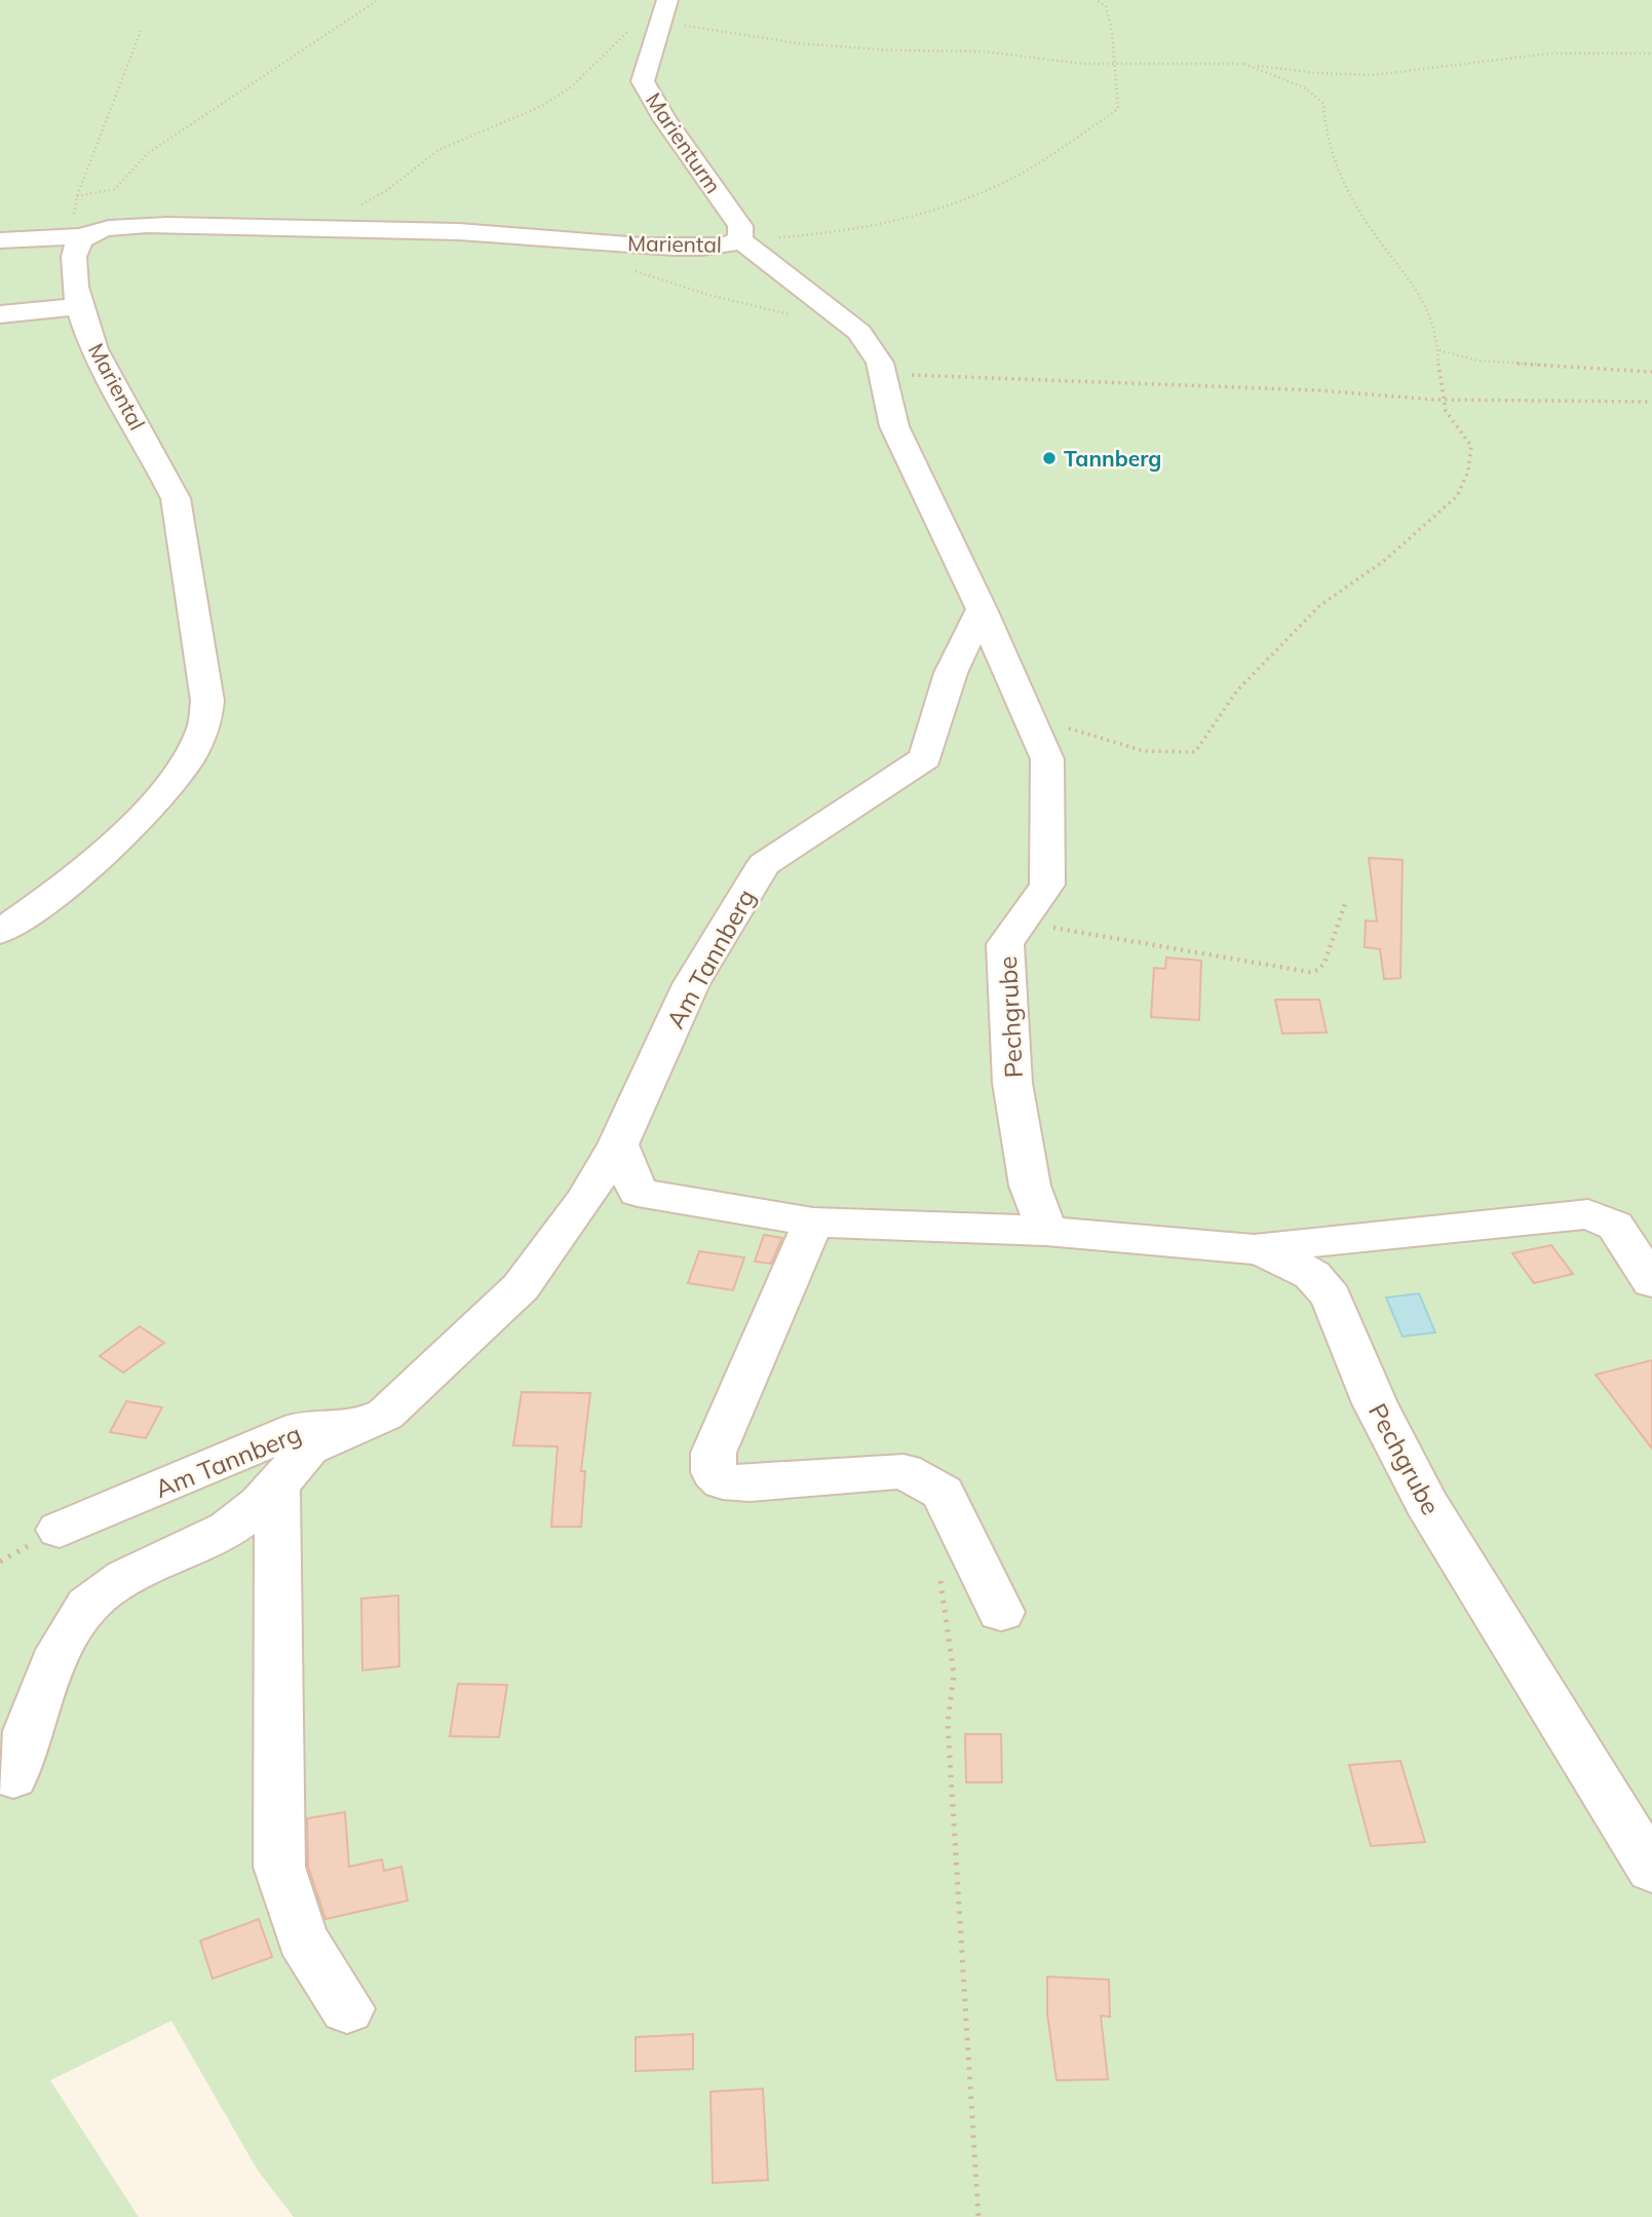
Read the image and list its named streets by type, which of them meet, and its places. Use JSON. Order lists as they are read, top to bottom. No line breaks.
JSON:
{"streets":{"street":["Marienturm","Mariental","Am Tannberg","Pechgrube"]},"crossings":[["Marienturm","Mariental"],["Am Tannberg","Pechgrube"]],"places":["Tannberg"]}
